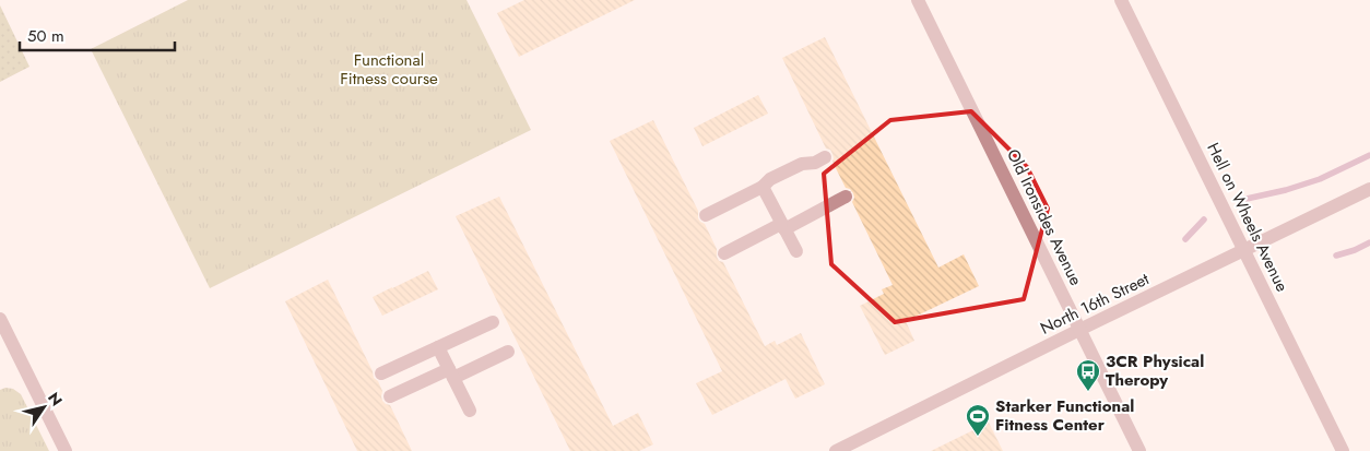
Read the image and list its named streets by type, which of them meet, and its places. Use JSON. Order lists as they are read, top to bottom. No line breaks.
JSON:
{"streets":{"street":["Old Ironsides Avenue","Hell on Wheels Avenue","North 16th Street"]},"crossings":[["Old Ironsides Avenue","North 16th Street"],["Hell on Wheels Avenue","North 16th Street"]],"parks":["Functional Fitness course"],"places":{"bus stop":["3CR Physical Theropy"],"sports":["Starker Functional Fitness Center"]},"scale_bar":"50 m","north":"top right"}
